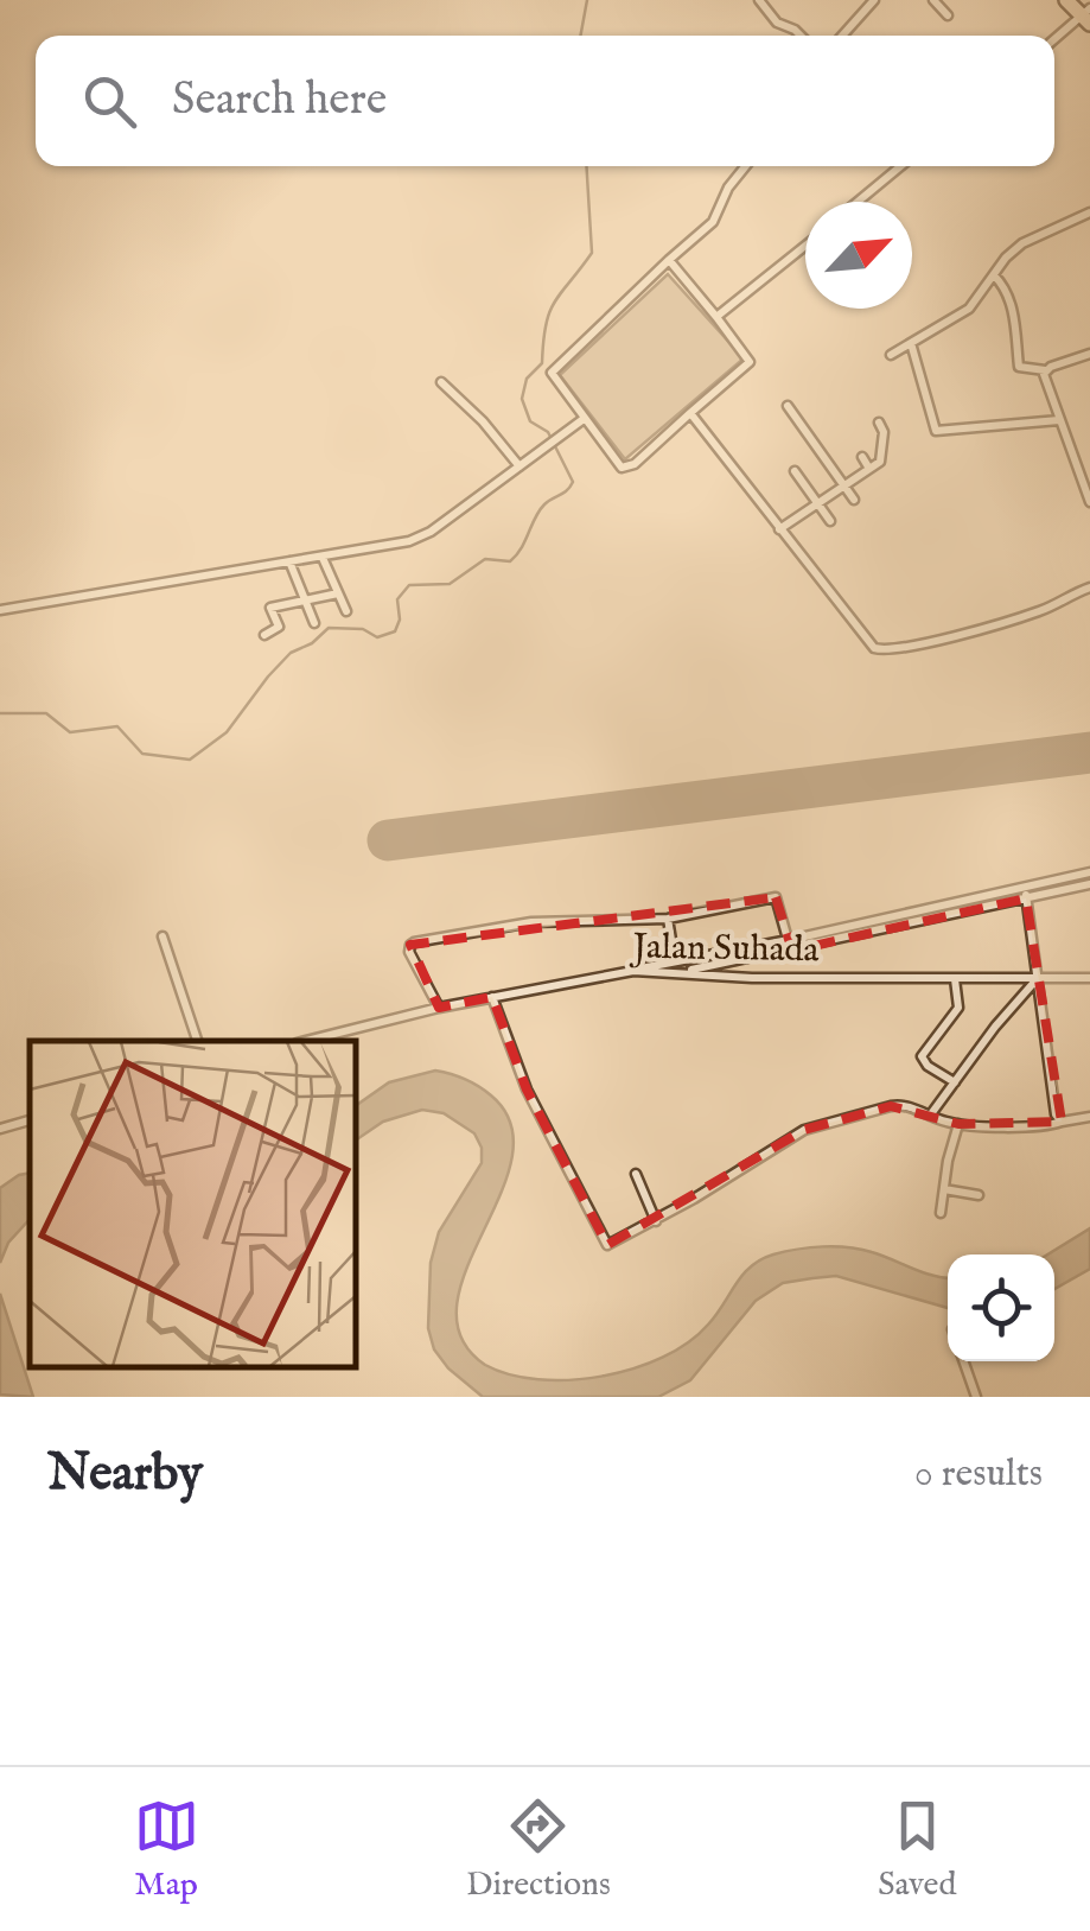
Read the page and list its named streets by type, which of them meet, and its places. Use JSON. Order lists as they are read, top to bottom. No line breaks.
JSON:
{"streets":{"street":["Jalan Suhada"]},"north":"top right","page":{"search":"Search here","heading":["Nearby","0 results"],"nav":["Map","Directions","Saved"]}}
